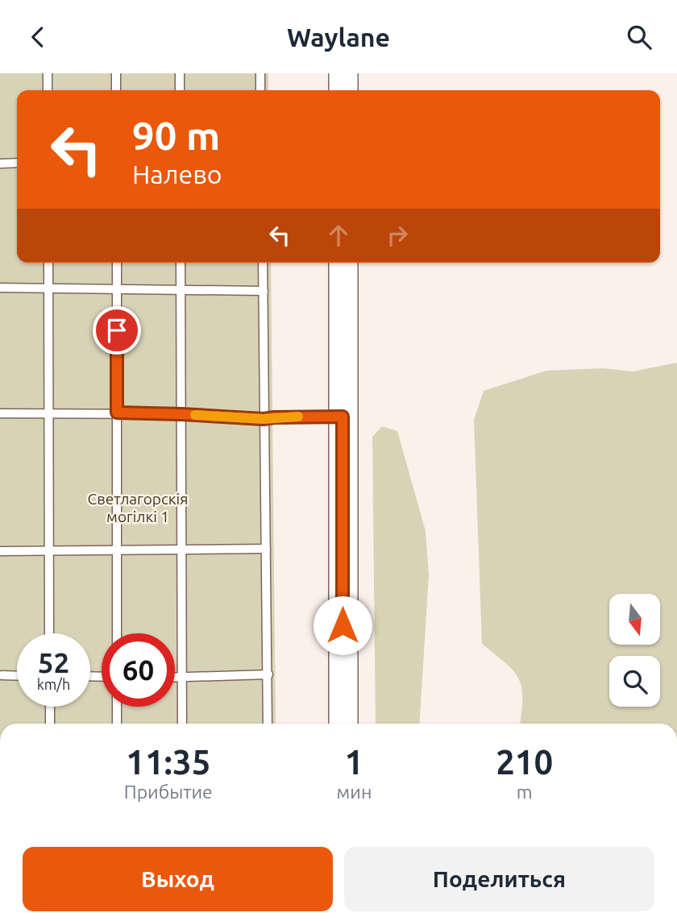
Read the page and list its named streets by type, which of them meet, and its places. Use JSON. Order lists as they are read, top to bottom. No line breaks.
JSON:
{"parks":["Светлагорскія могілкі 1"],"north":"bottom","page":{"header":"Waylane","turn":["90 m","Налево"],"speed":"52 km/h","limit":"60","eta":["11:35","Прибытие","1","мин","210","m"],"buttons":["Выход","Поделиться"]}}
